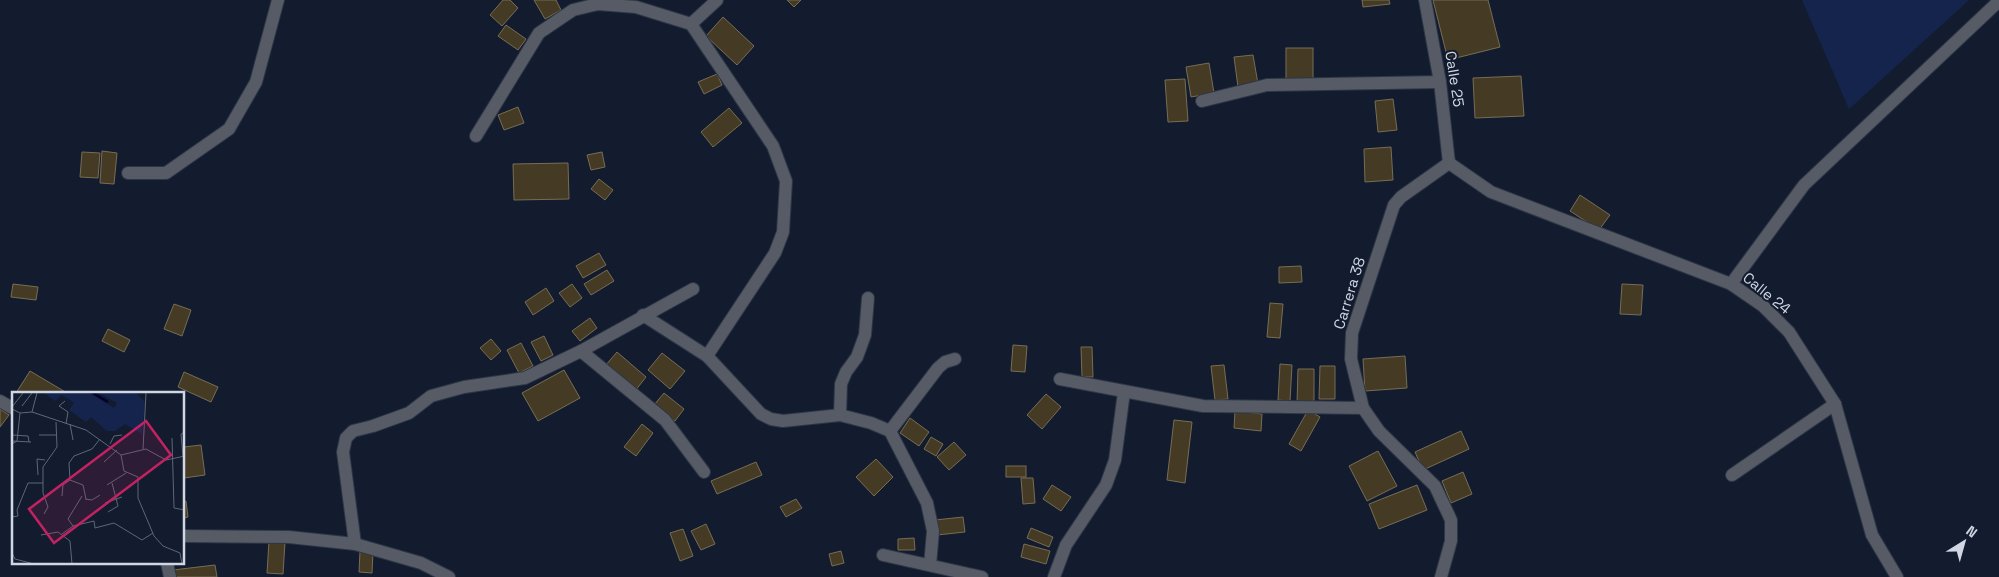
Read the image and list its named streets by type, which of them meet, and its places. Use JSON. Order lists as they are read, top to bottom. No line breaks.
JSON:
{"streets":{"street":["Calle 25","Carrera 38","Calle 24"]},"crossings":[["Calle 25","Carrera 38"],["Calle 25","Calle 24"],["Carrera 38","Calle 24"]],"north":"top right"}
